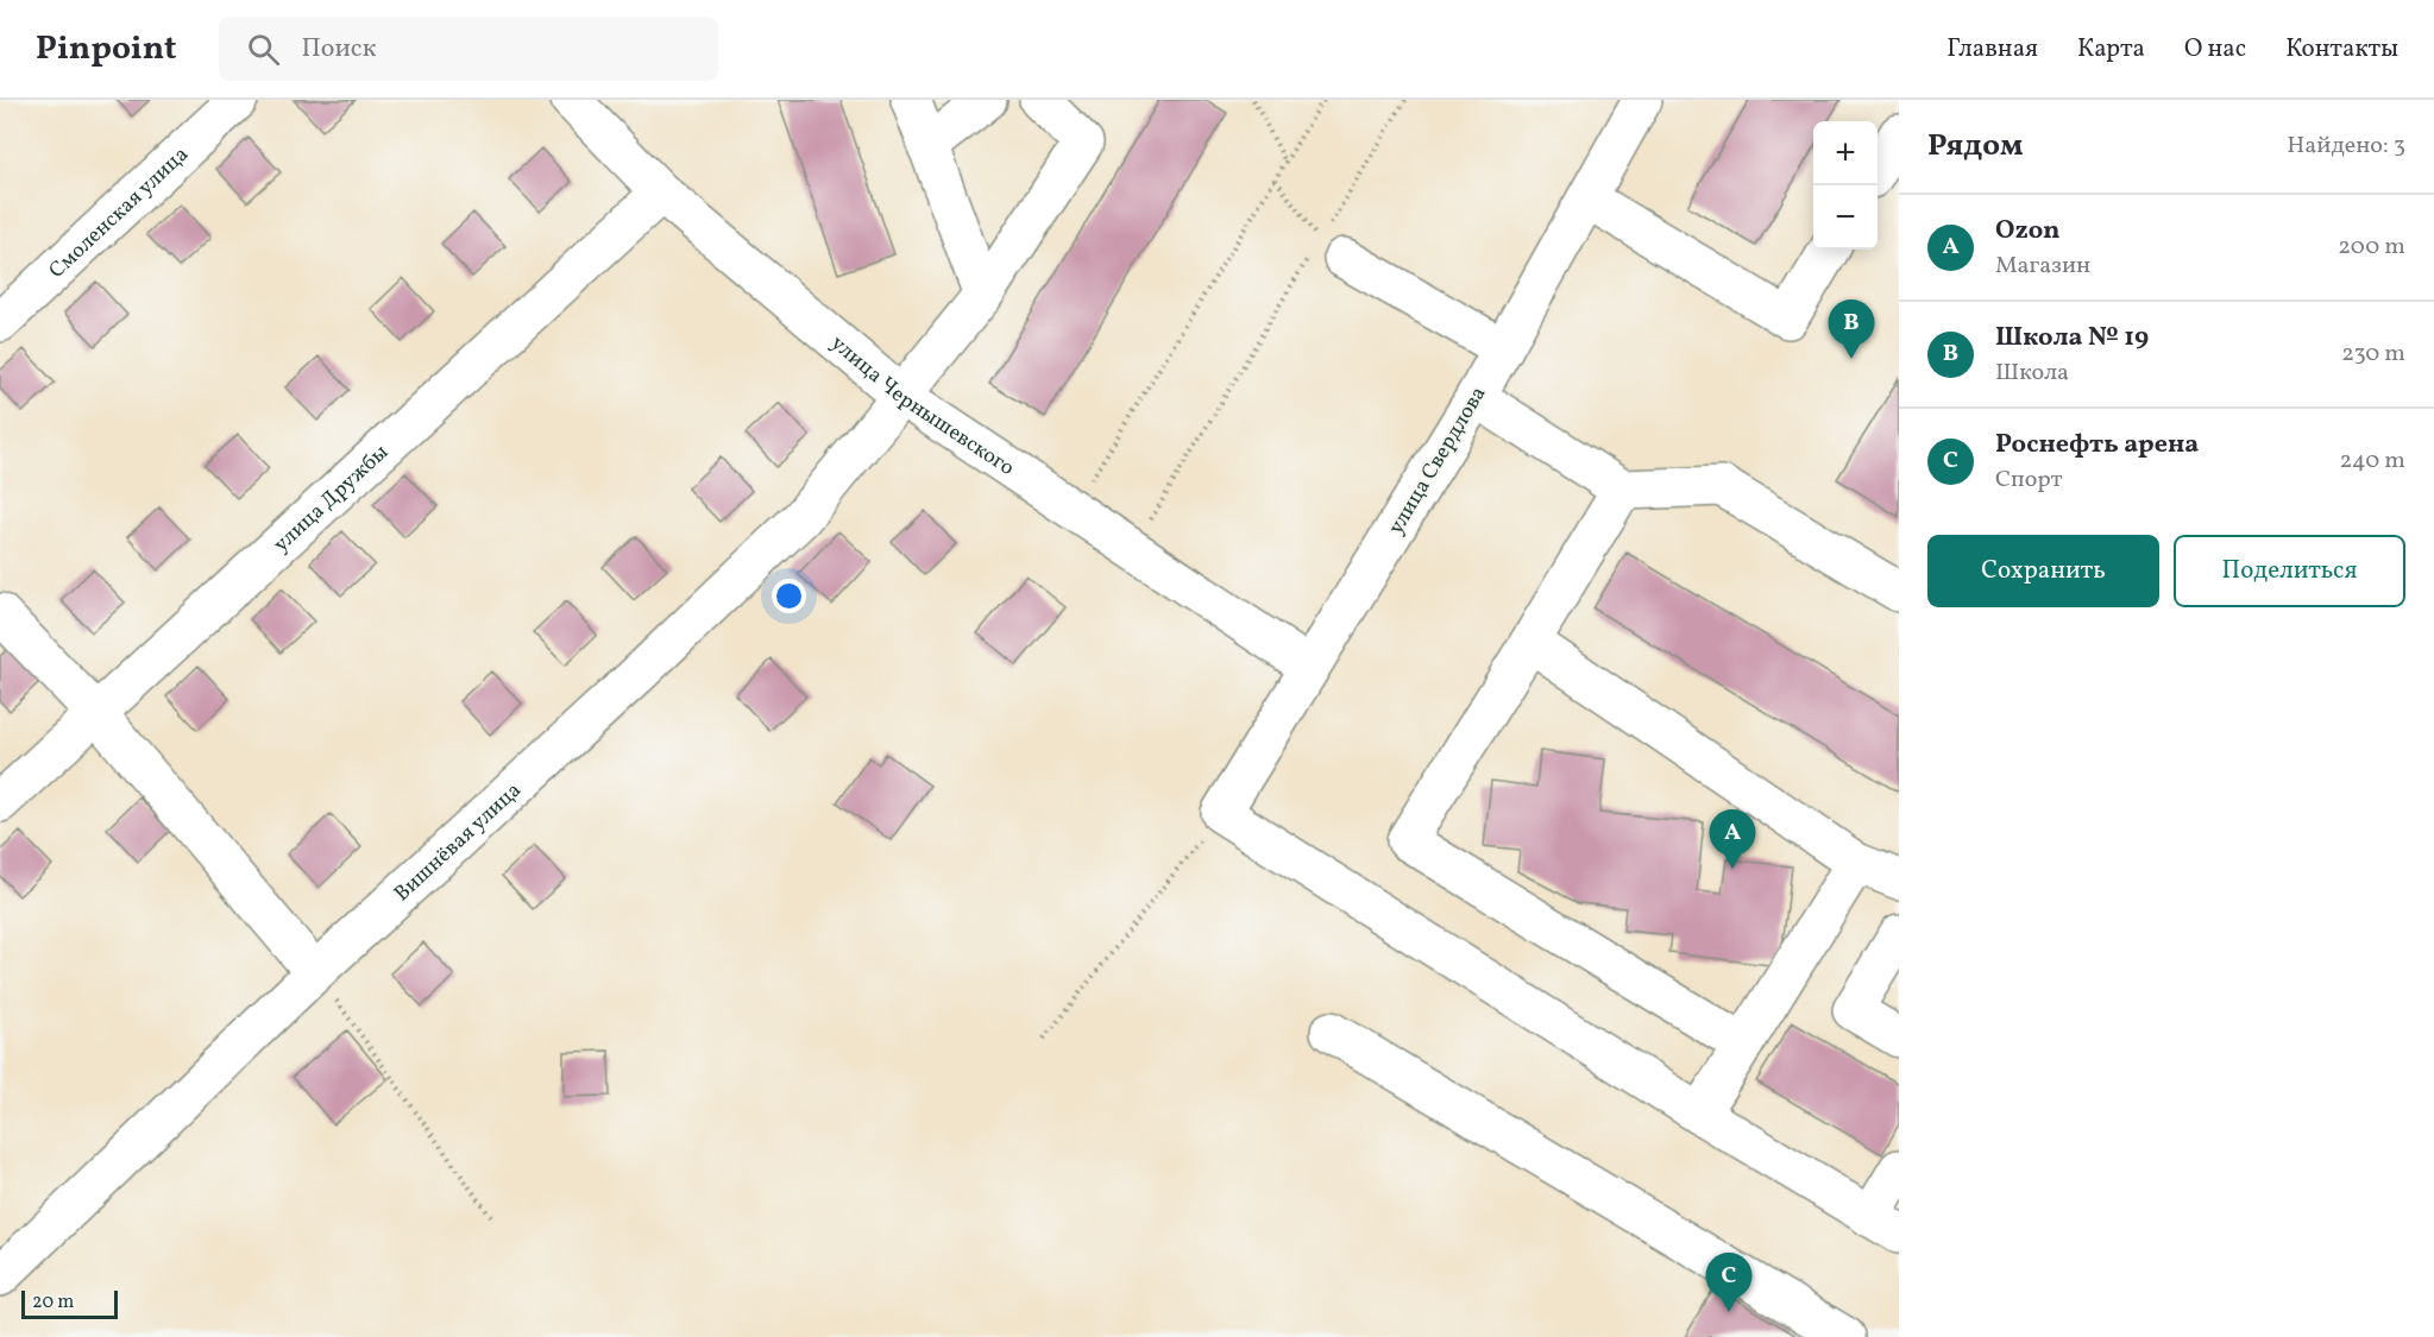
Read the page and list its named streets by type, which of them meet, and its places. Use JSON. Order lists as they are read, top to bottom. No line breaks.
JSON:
{"streets":{"street":["Смоленская улица","улица Чернышевского","улица Свердлова","улица Дружбы","Вишнёвая улица"]},"crossings":[["улица Чернышевского","улица Свердлова"],["улица Чернышевского","улица Дружбы"],["улица Чернышевского","Вишнёвая улица"]],"scale_bar":"20 m","page":{"header":"Pinpoint","search":"Поиск","nav":["Главная","Карта","О нас","Контакты"],"heading":["Рядом","Найдено: 3"],"map_buttons":["+","−"],"list":[{"mark":"A","name":"Ozon","note":"Магазин","value":"200 m"},{"mark":"B","name":"Школа № 19","note":"Школа","value":"230 m"},{"mark":"C","name":"Роснефть арена","note":"Спорт","value":"240 m"}],"pins":["B","A","C"],"buttons":["Сохранить","Поделиться"],"scale":"20 m"}}
